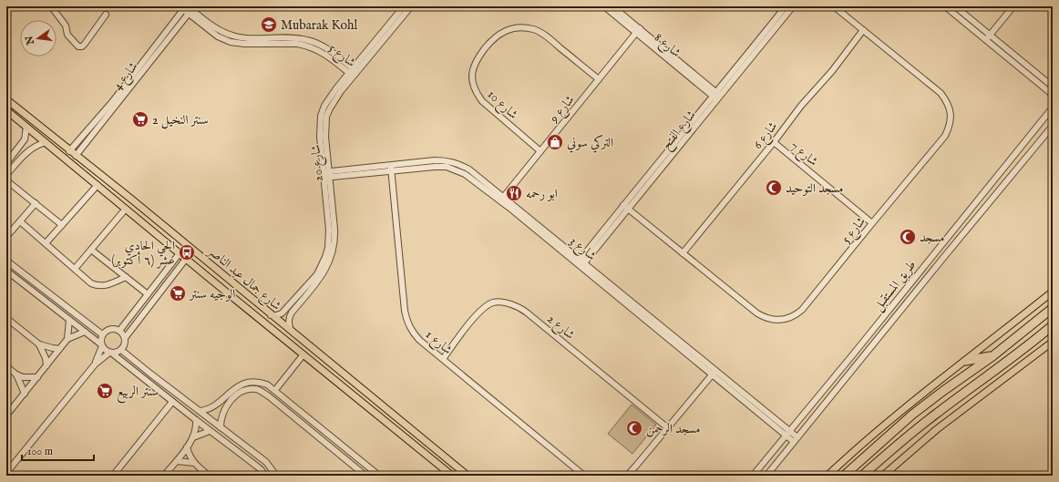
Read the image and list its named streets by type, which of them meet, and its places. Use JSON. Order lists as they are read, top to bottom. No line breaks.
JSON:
{"streets":{"main road":["شارع جمال عبد الناصر"],"street":["شارع 8","شارع 5","شارع 4","شارع 10","شارع 9","شارع الفتح","شارع 6","شارع 7","شارع 20","شارع 3","طريق المستقبل","شارع 2","شارع 1"]},"crossings":[["شارع 8","شارع 9"],["شارع 8","شارع الفتح"],["شارع 5","شارع 4"],["شارع 5","شارع الفتح"],["شارع 5","شارع 6"],["شارع 5","شارع 7"],["شارع 5","شارع 20"],["شارع 4","شارع جمال عبد الناصر"],["شارع 10","شارع 9"],["شارع 9","شارع 3"],["شارع الفتح","شارع 3"],["شارع 6","شارع 7"],["شارع 20","شارع 3"],["شارع 20","شارع جمال عبد الناصر"],["شارع 3","طريق المستقبل"],["شارع 3","شارع 1"],["شارع 2","شارع 1"]],"places":{"school or university":["Mubarak Kohl"],"supermarket":["سنتر النخيل 2","الوجيه سنتر","سنتر الربيع"],"shop":["التركي سوني"],"mosque":["مسجد التوحيد","مسجد","مسجد الرحمن"],"restaurant":["ابو رحمه"],"bus stop":["الحي الحادي عشر (٦ أكتوبر)"]},"scale_bar":"100 m","north":"left"}
